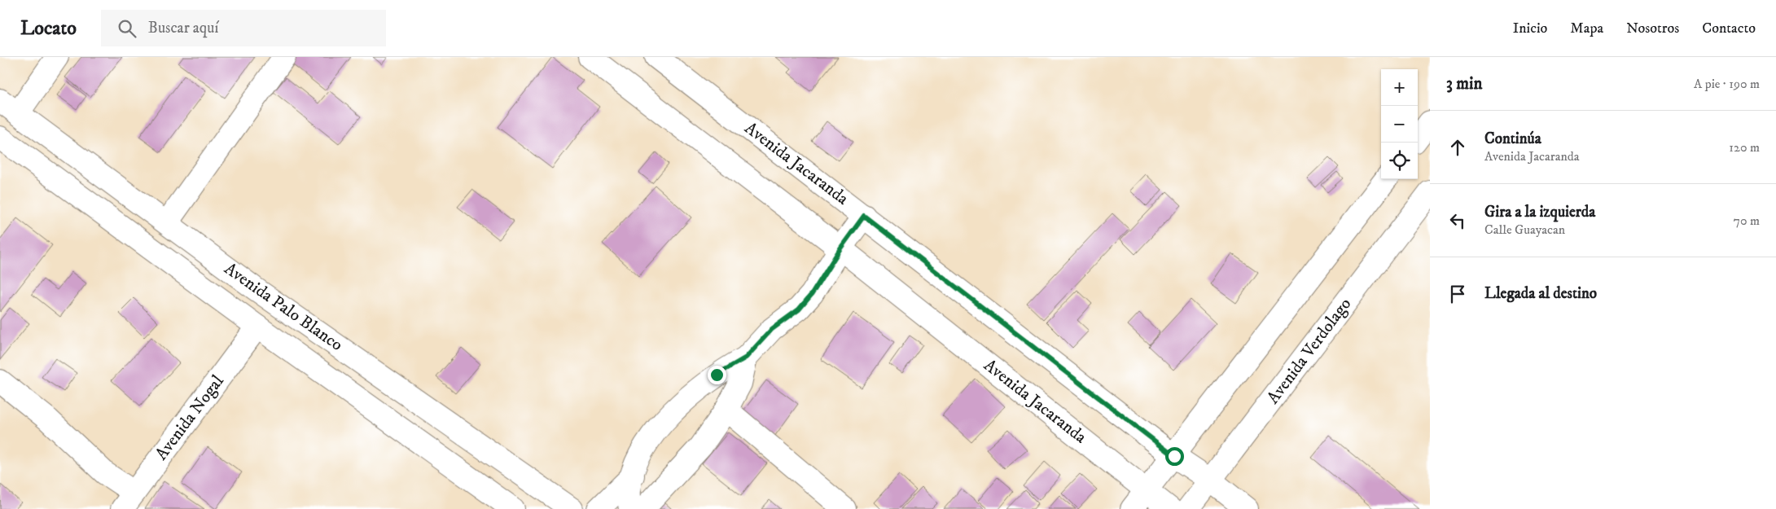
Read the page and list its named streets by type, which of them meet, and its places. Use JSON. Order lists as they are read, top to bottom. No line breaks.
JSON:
{"streets":{"street":["Avenida Jacaranda","Avenida Palo Blanco","Avenida Verdolago","Avenida Nogal"]},"crossings":[["Avenida Jacaranda","Avenida Verdolago"],["Avenida Palo Blanco","Avenida Nogal"]],"page":{"header":"Locato","search":"Buscar aquí","nav":["Inicio","Mapa","Nosotros","Contacto"],"heading":["3 min","A pie · 190 m"],"map_buttons":["+","−"],"list":[["Continúa","Avenida Jacaranda","120 m"],["Gira a la izquierda","Calle Guayacan","70 m"],"Llegada al destino"]}}
